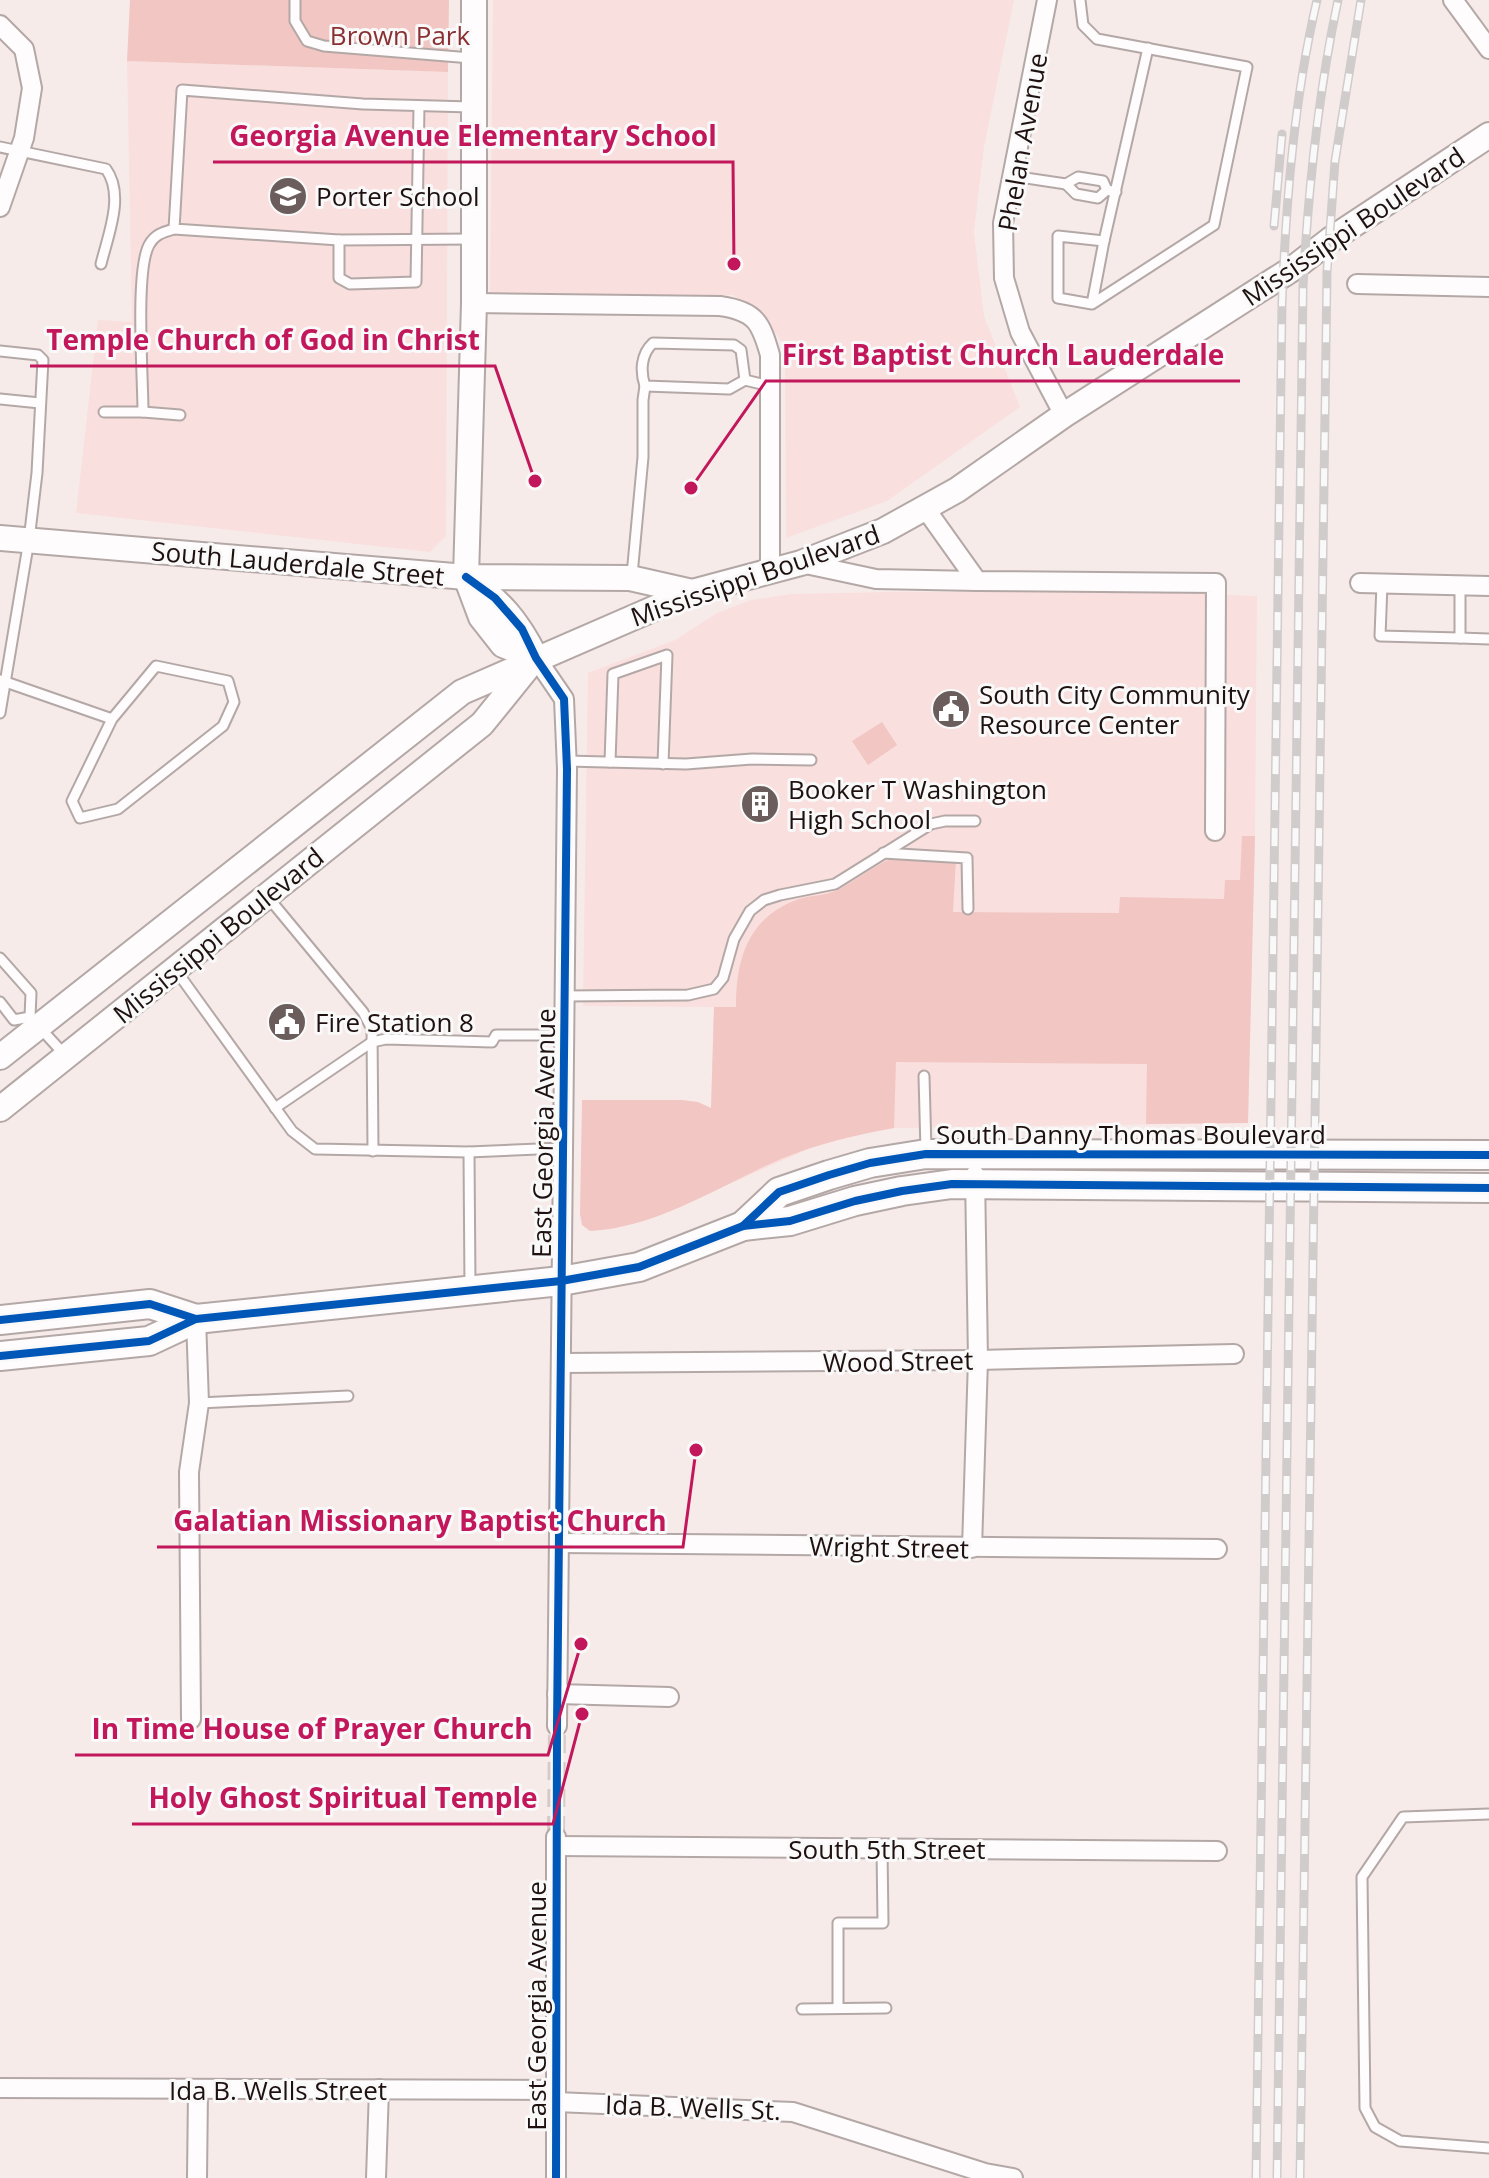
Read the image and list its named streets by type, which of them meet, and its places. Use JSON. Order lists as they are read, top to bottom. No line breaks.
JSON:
{"streets":{"main road":["Mississippi Boulevard","South Lauderdale Street","South Danny Thomas Boulevard"],"street":["Phelan Avenue","East Georgia Avenue","Wood Street","Wright Street","South 5th Street","Ida B. Wells Street","Ida B. Wells St."]},"crossings":[["Phelan Avenue","Mississippi Boulevard"],["Mississippi Boulevard","South Lauderdale Street"],["Mississippi Boulevard","East Georgia Avenue"],["East Georgia Avenue","South Danny Thomas Boulevard"],["East Georgia Avenue","Wood Street"],["East Georgia Avenue","Wright Street"],["East Georgia Avenue","South 5th Street"],["East Georgia Avenue","Ida B. Wells Street"],["East Georgia Avenue","Ida B. Wells St."],["Ida B. Wells Street","Ida B. Wells St."]],"parks":["Brown Park"],"places":{"school or university":["Porter School"],"other":["Georgia Avenue Elementary School","Temple Church of God in Christ","First Baptist Church Lauderdale","Galatian Missionary Baptist Church","In Time House of Prayer Church","Holy Ghost Spiritual Temple"],"public building":["South City Community Resource Center","Fire Station 8"],"building":["Booker T Washington High School"]}}
